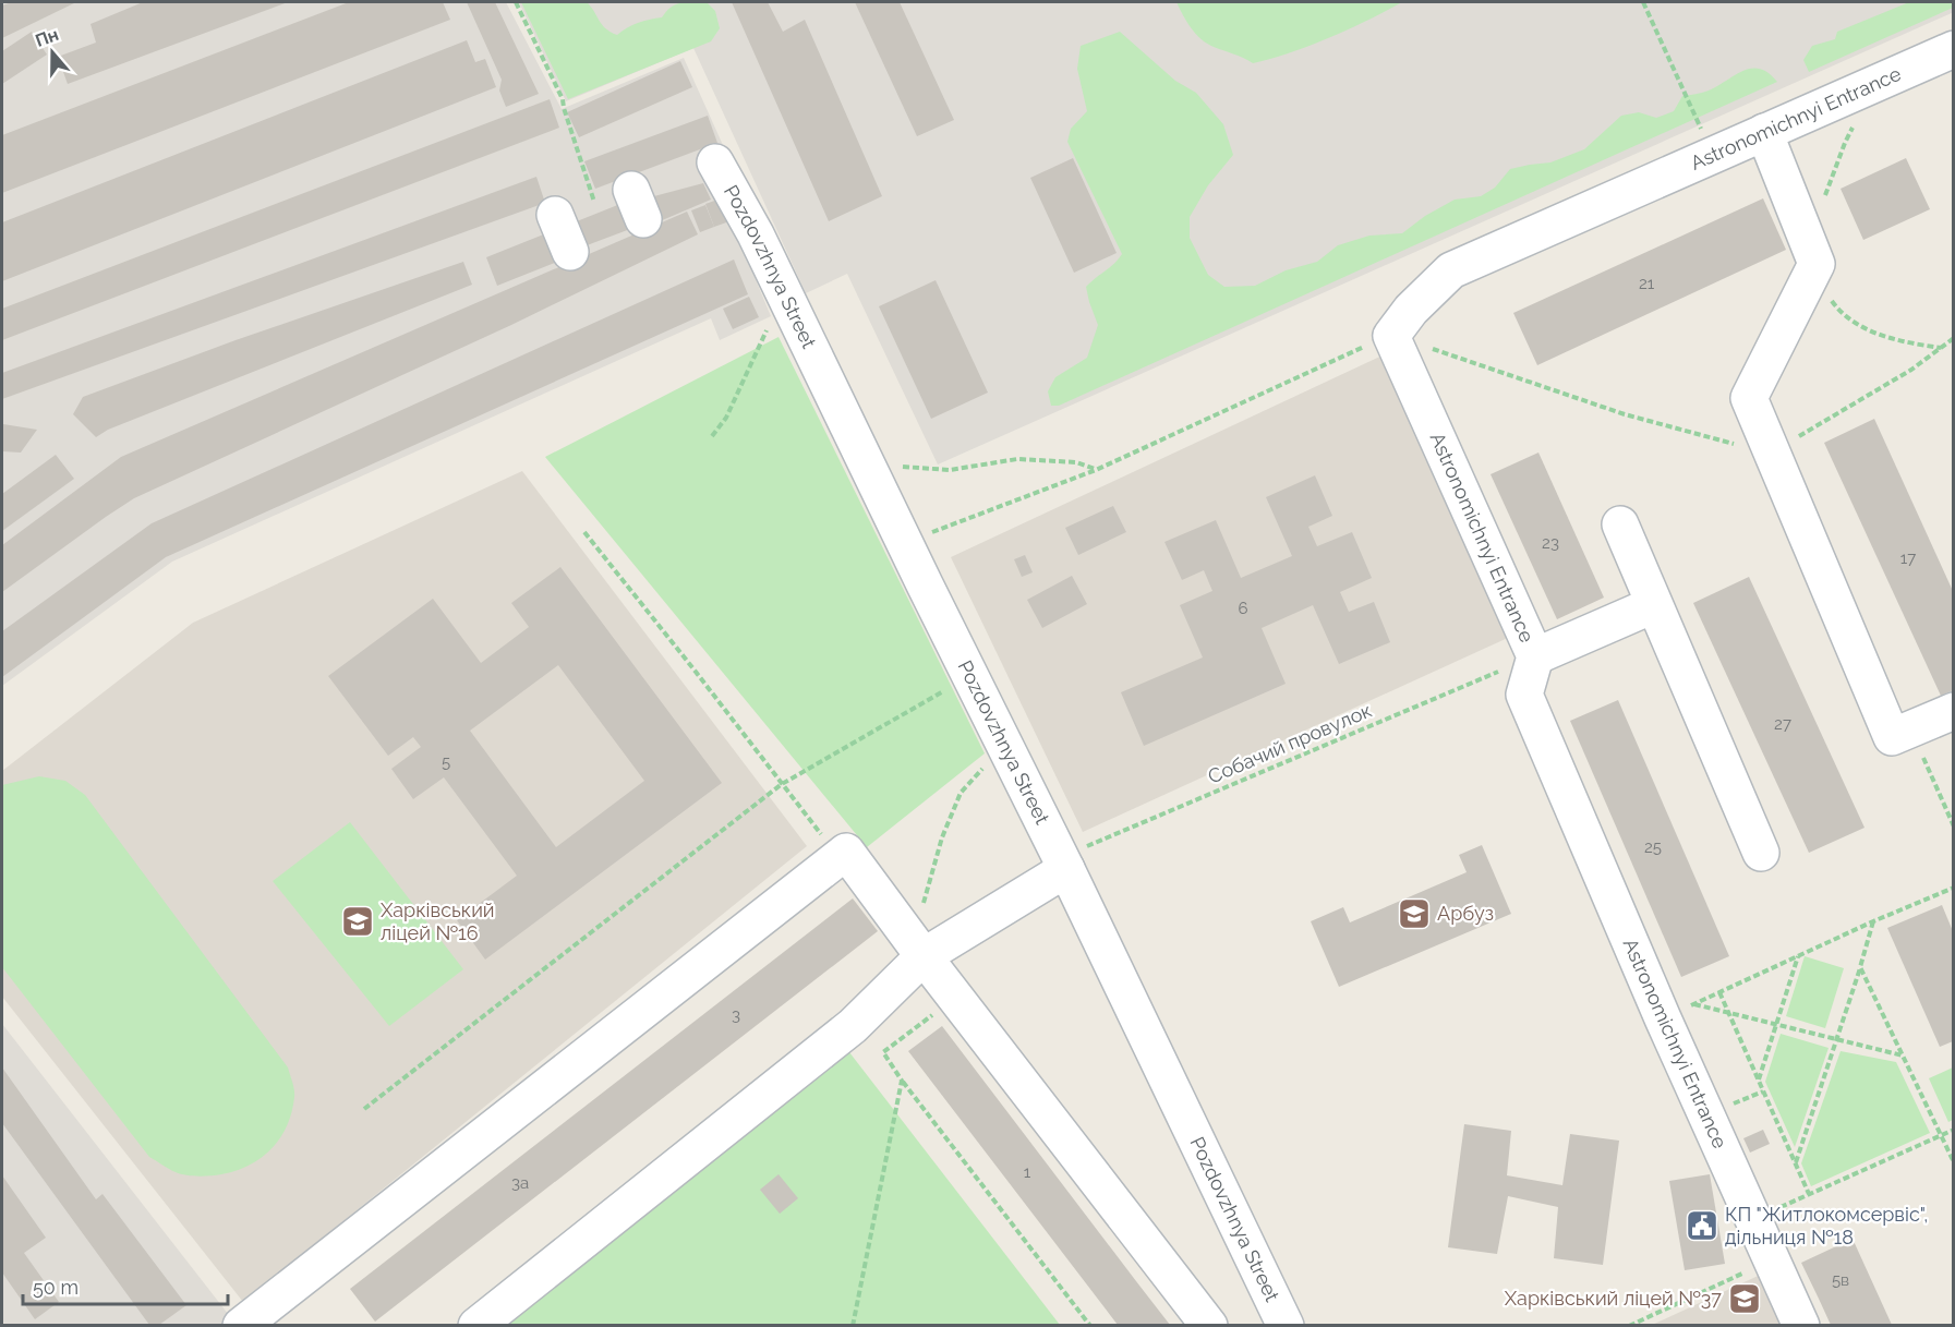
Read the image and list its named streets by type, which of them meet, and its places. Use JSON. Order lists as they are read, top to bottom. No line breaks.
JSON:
{"streets":{"street":["Astronomichnyi Entrance","Pozdovzhnya Street"],"path":["Собачий провулок"]},"crossings":[["Astronomichnyi Entrance","Собачий провулок"],["Pozdovzhnya Street","Собачий провулок"]],"places":{"school or university":["Арбуз","Харківський ліцей №16","Харківський ліцей №37"],"public building":["КП \"Житлокомсервіс\", дільниця №18"]},"house_numbers":["21","23","17","6","27","5","25","3","1","3а","5в"],"scale_bar":"50 m","north":"top"}
